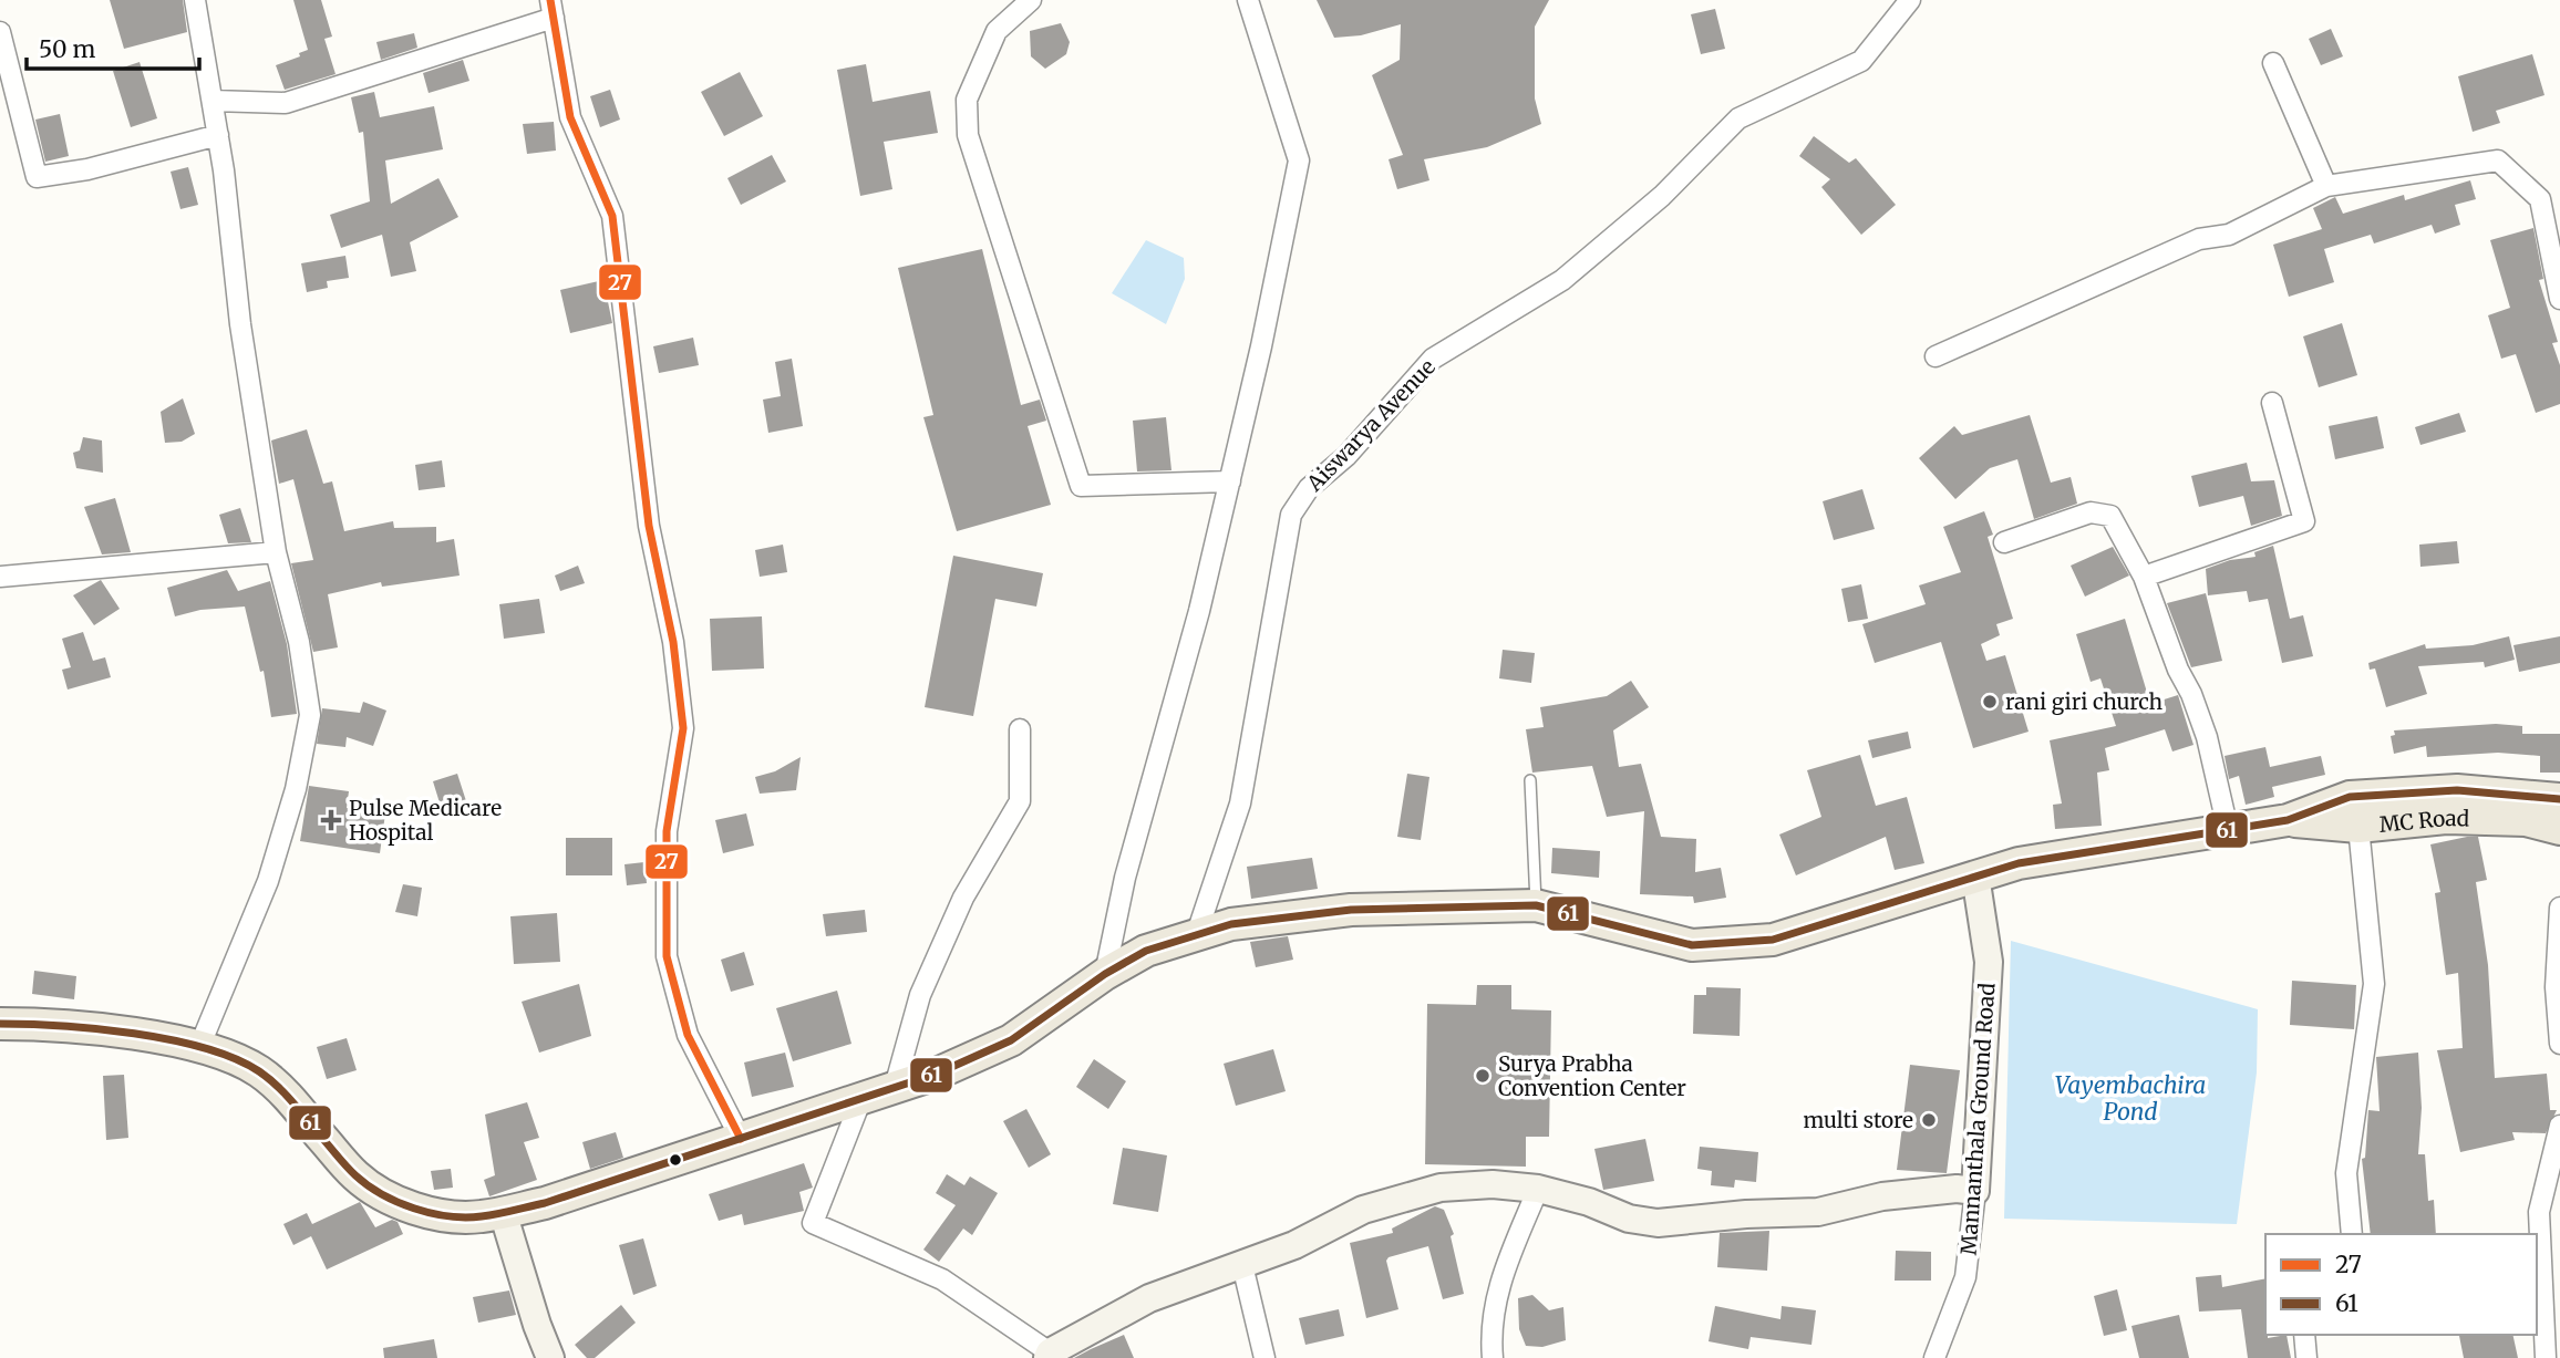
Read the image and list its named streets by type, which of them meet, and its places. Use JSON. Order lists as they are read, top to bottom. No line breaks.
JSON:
{"streets":{"main road":["MC Road"],"street":["Aiswarya Avenue","Mannanthala Ground Road"]},"crossings":[["Aiswarya Avenue","MC Road"],["MC Road","Mannanthala Ground Road"]],"water":["Vayembachira Pond"],"places":{"other":["rani giri church","Surya Prabha Convention Center","multi store"],"health":["Pulse Medicare Hospital"]},"lines":["transit line 27","transit line 61"],"legend":["27","61"],"scale_bar":"50 m"}
